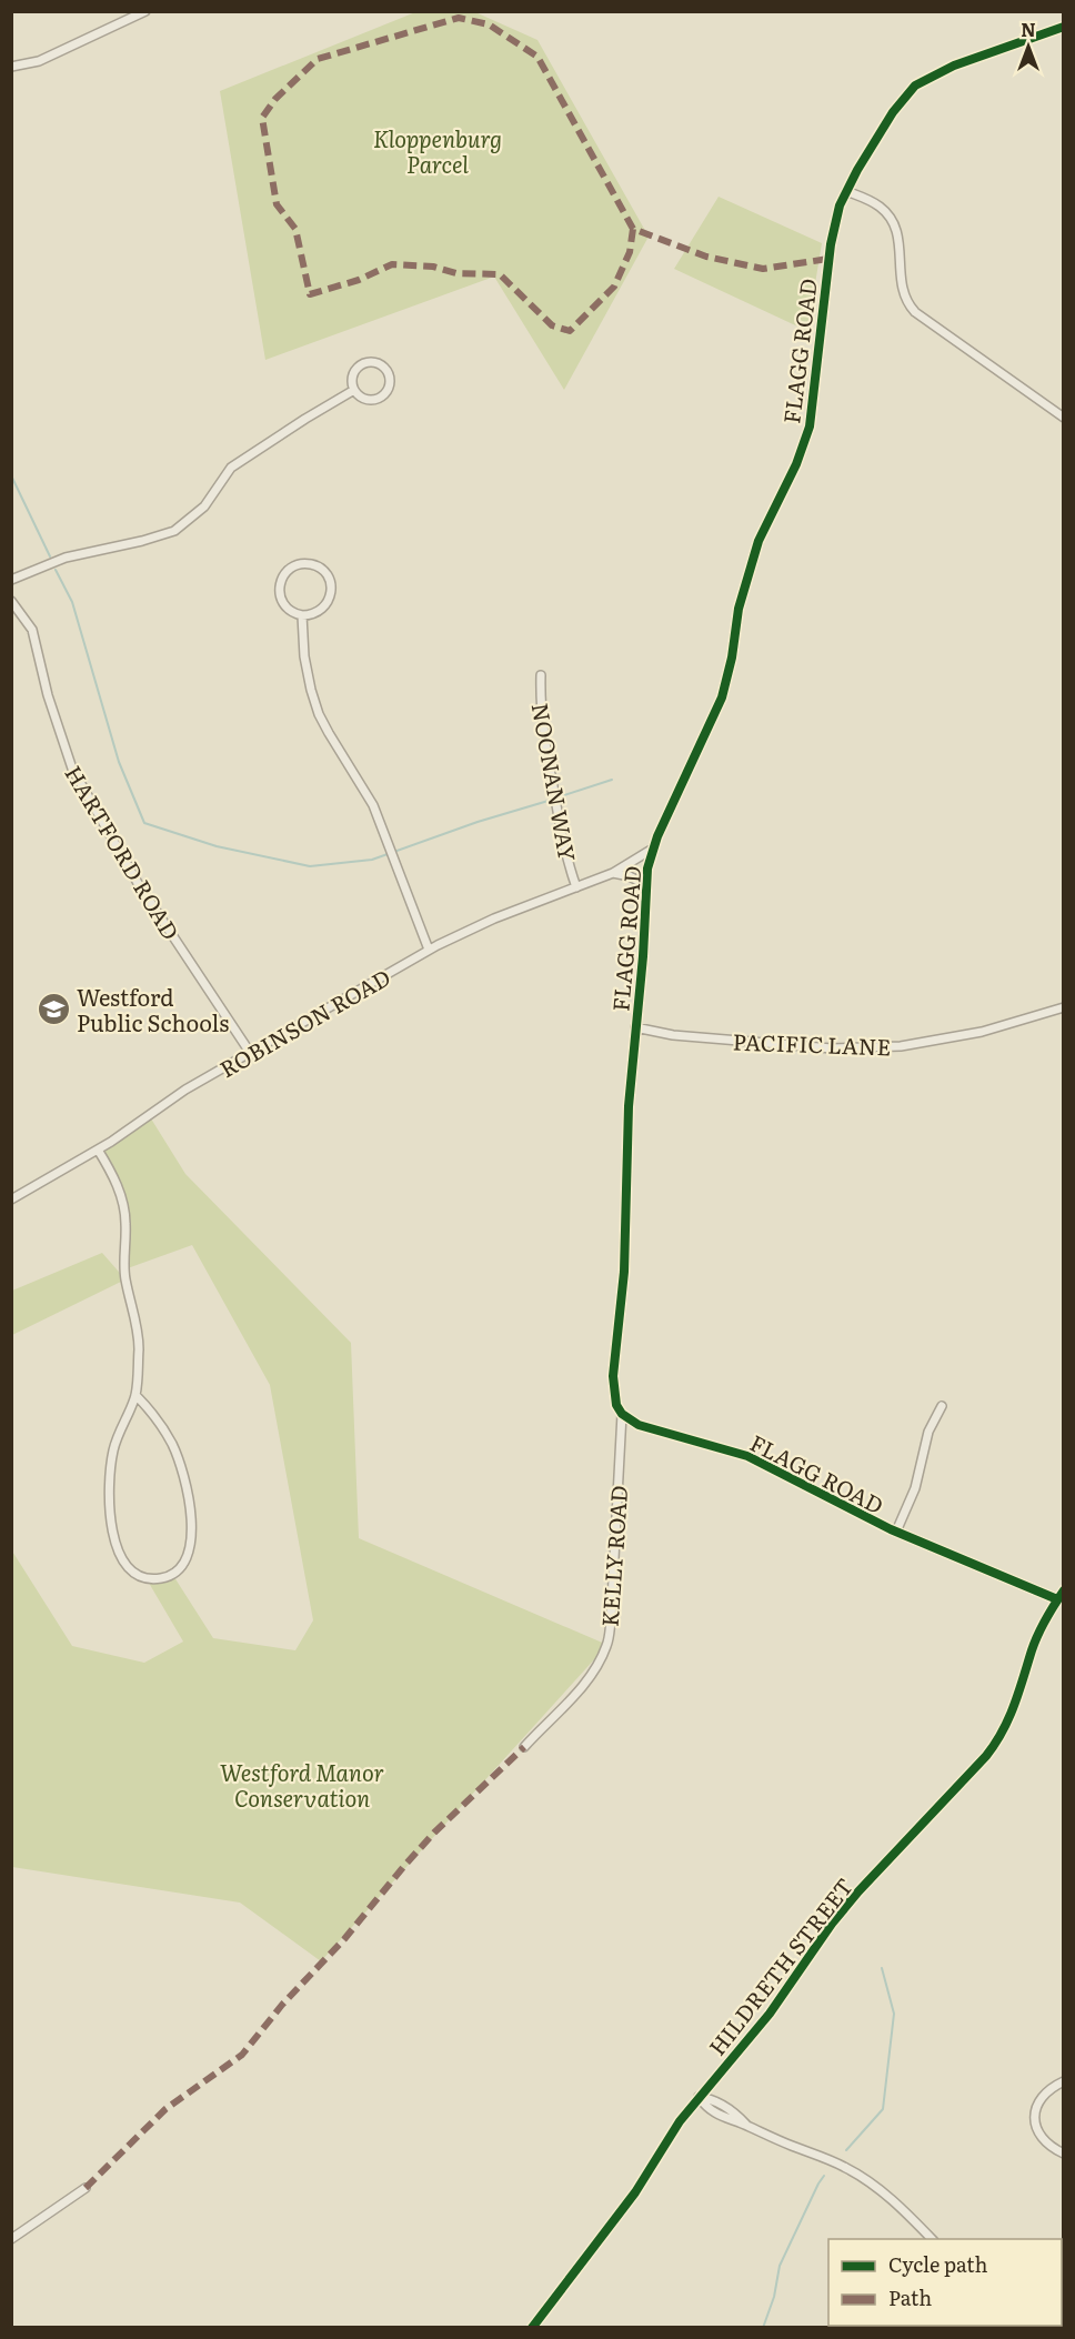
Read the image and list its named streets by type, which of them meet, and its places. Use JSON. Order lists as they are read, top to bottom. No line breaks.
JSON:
{"streets":{"street":["FLAGG ROAD","NOONAN WAY","HARTFORD ROAD","ROBINSON ROAD","PACIFIC LANE","KELLY ROAD","HILDRETH STREET"]},"crossings":[["FLAGG ROAD","ROBINSON ROAD"],["FLAGG ROAD","PACIFIC LANE"],["FLAGG ROAD","KELLY ROAD"],["FLAGG ROAD","HILDRETH STREET"],["NOONAN WAY","ROBINSON ROAD"],["HARTFORD ROAD","ROBINSON ROAD"]],"parks":["Kloppenburg Parcel","Westford Manor Conservation"],"places":{"school or university":["Westford Public Schools"]},"legend":["Cycle path","Path"],"north":"top"}
